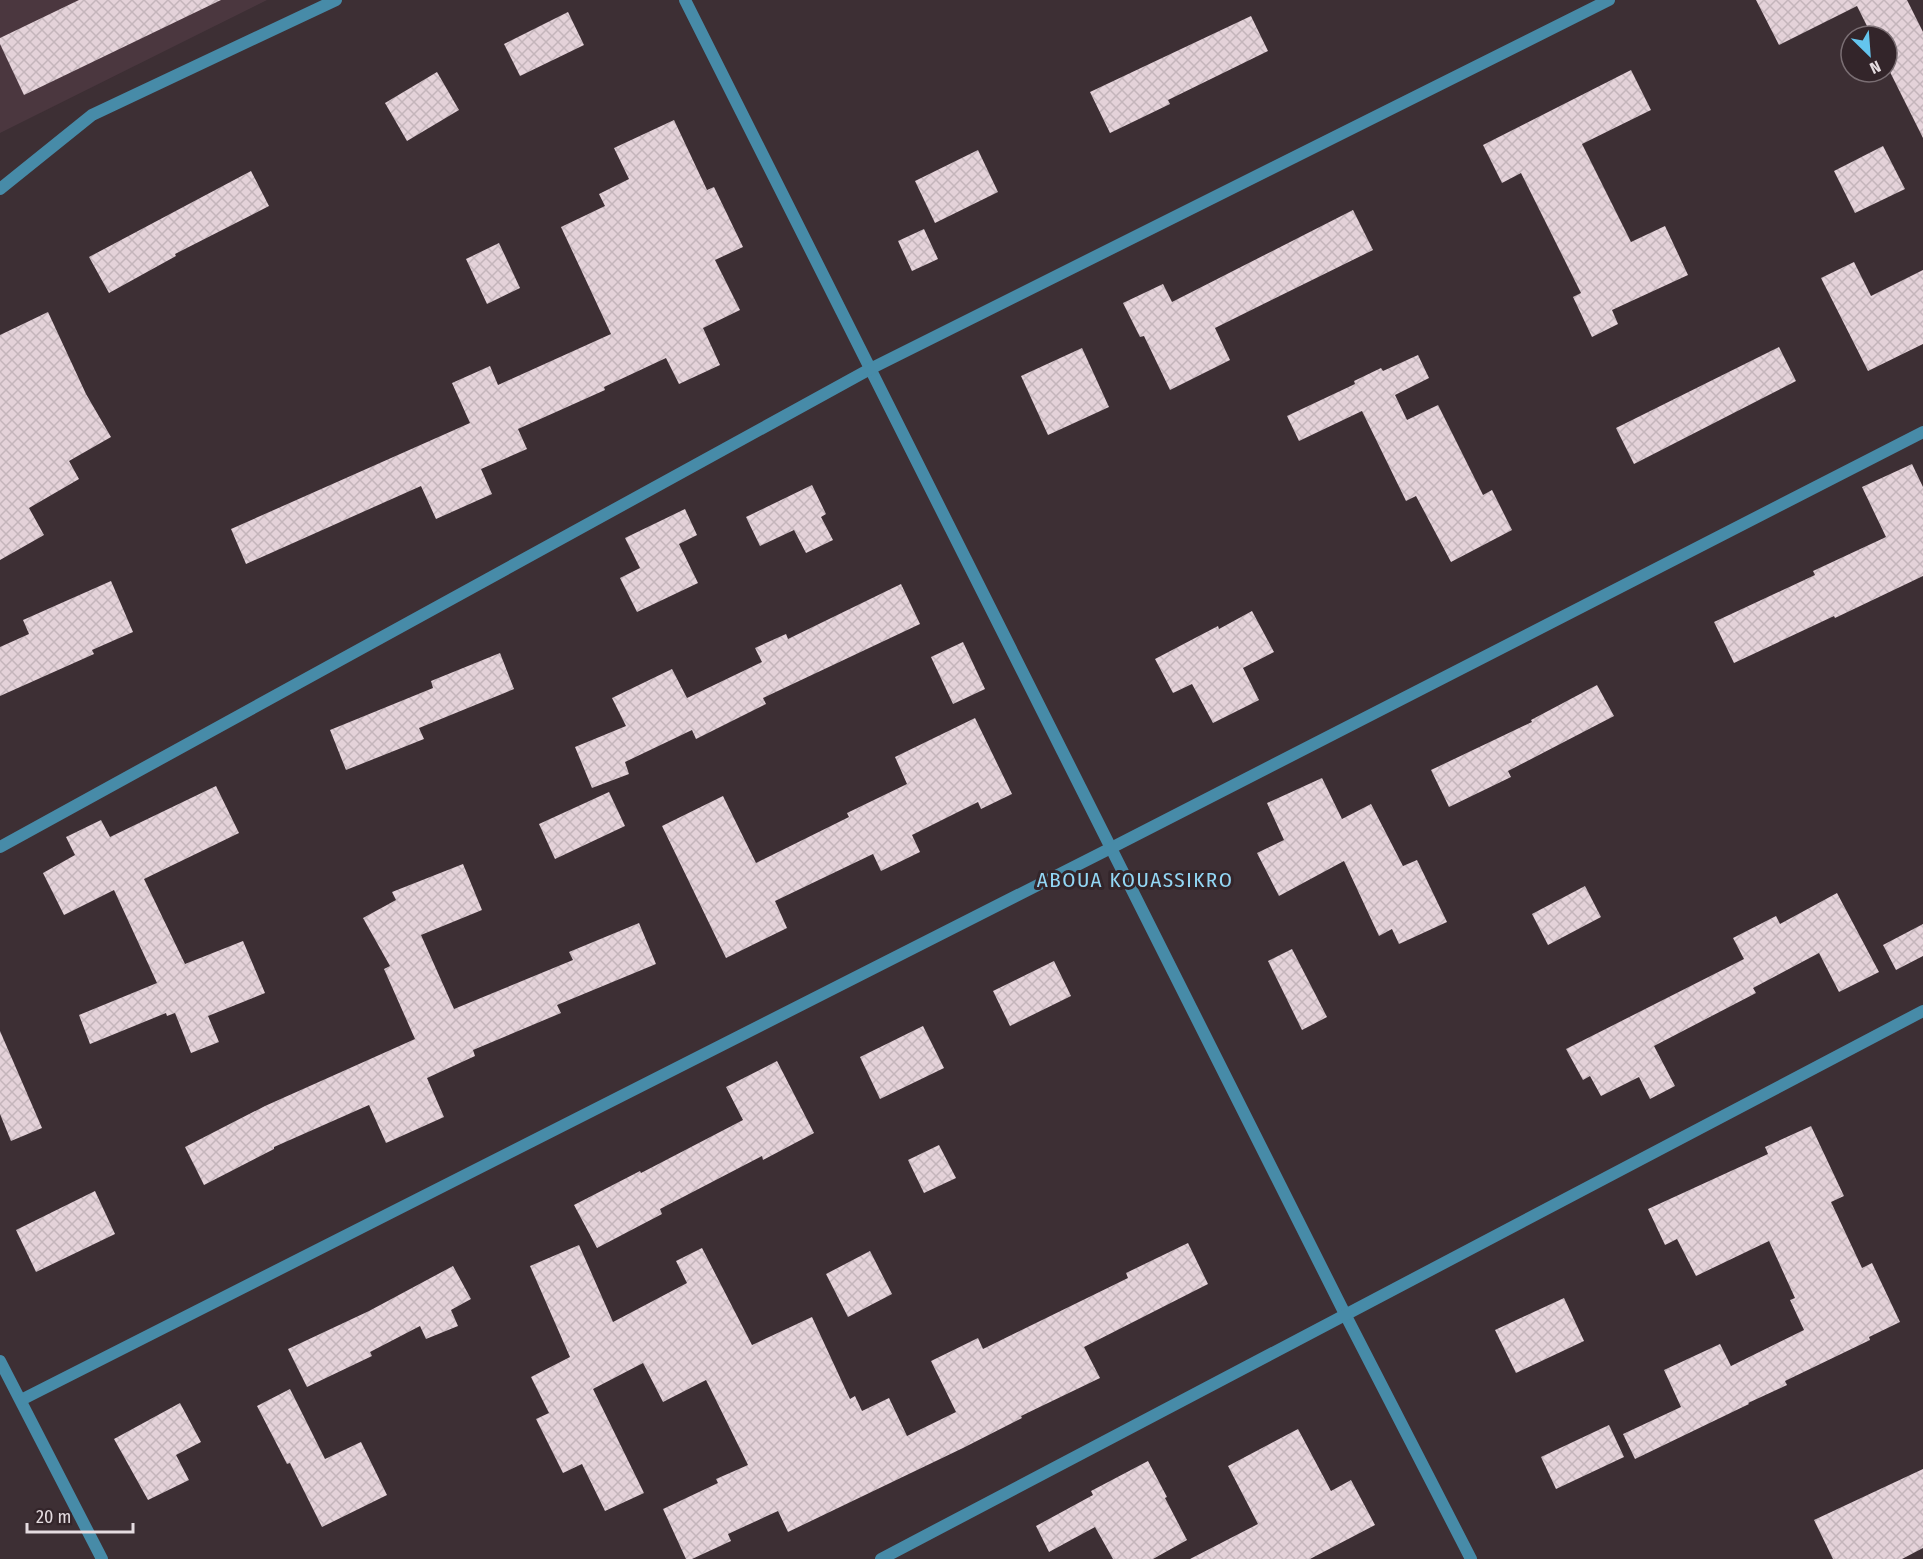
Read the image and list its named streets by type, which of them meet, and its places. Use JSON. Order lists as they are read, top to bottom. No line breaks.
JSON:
{"districts":["ABOUA KOUASSIKRO"],"scale_bar":"20 m","north":"bottom right"}
